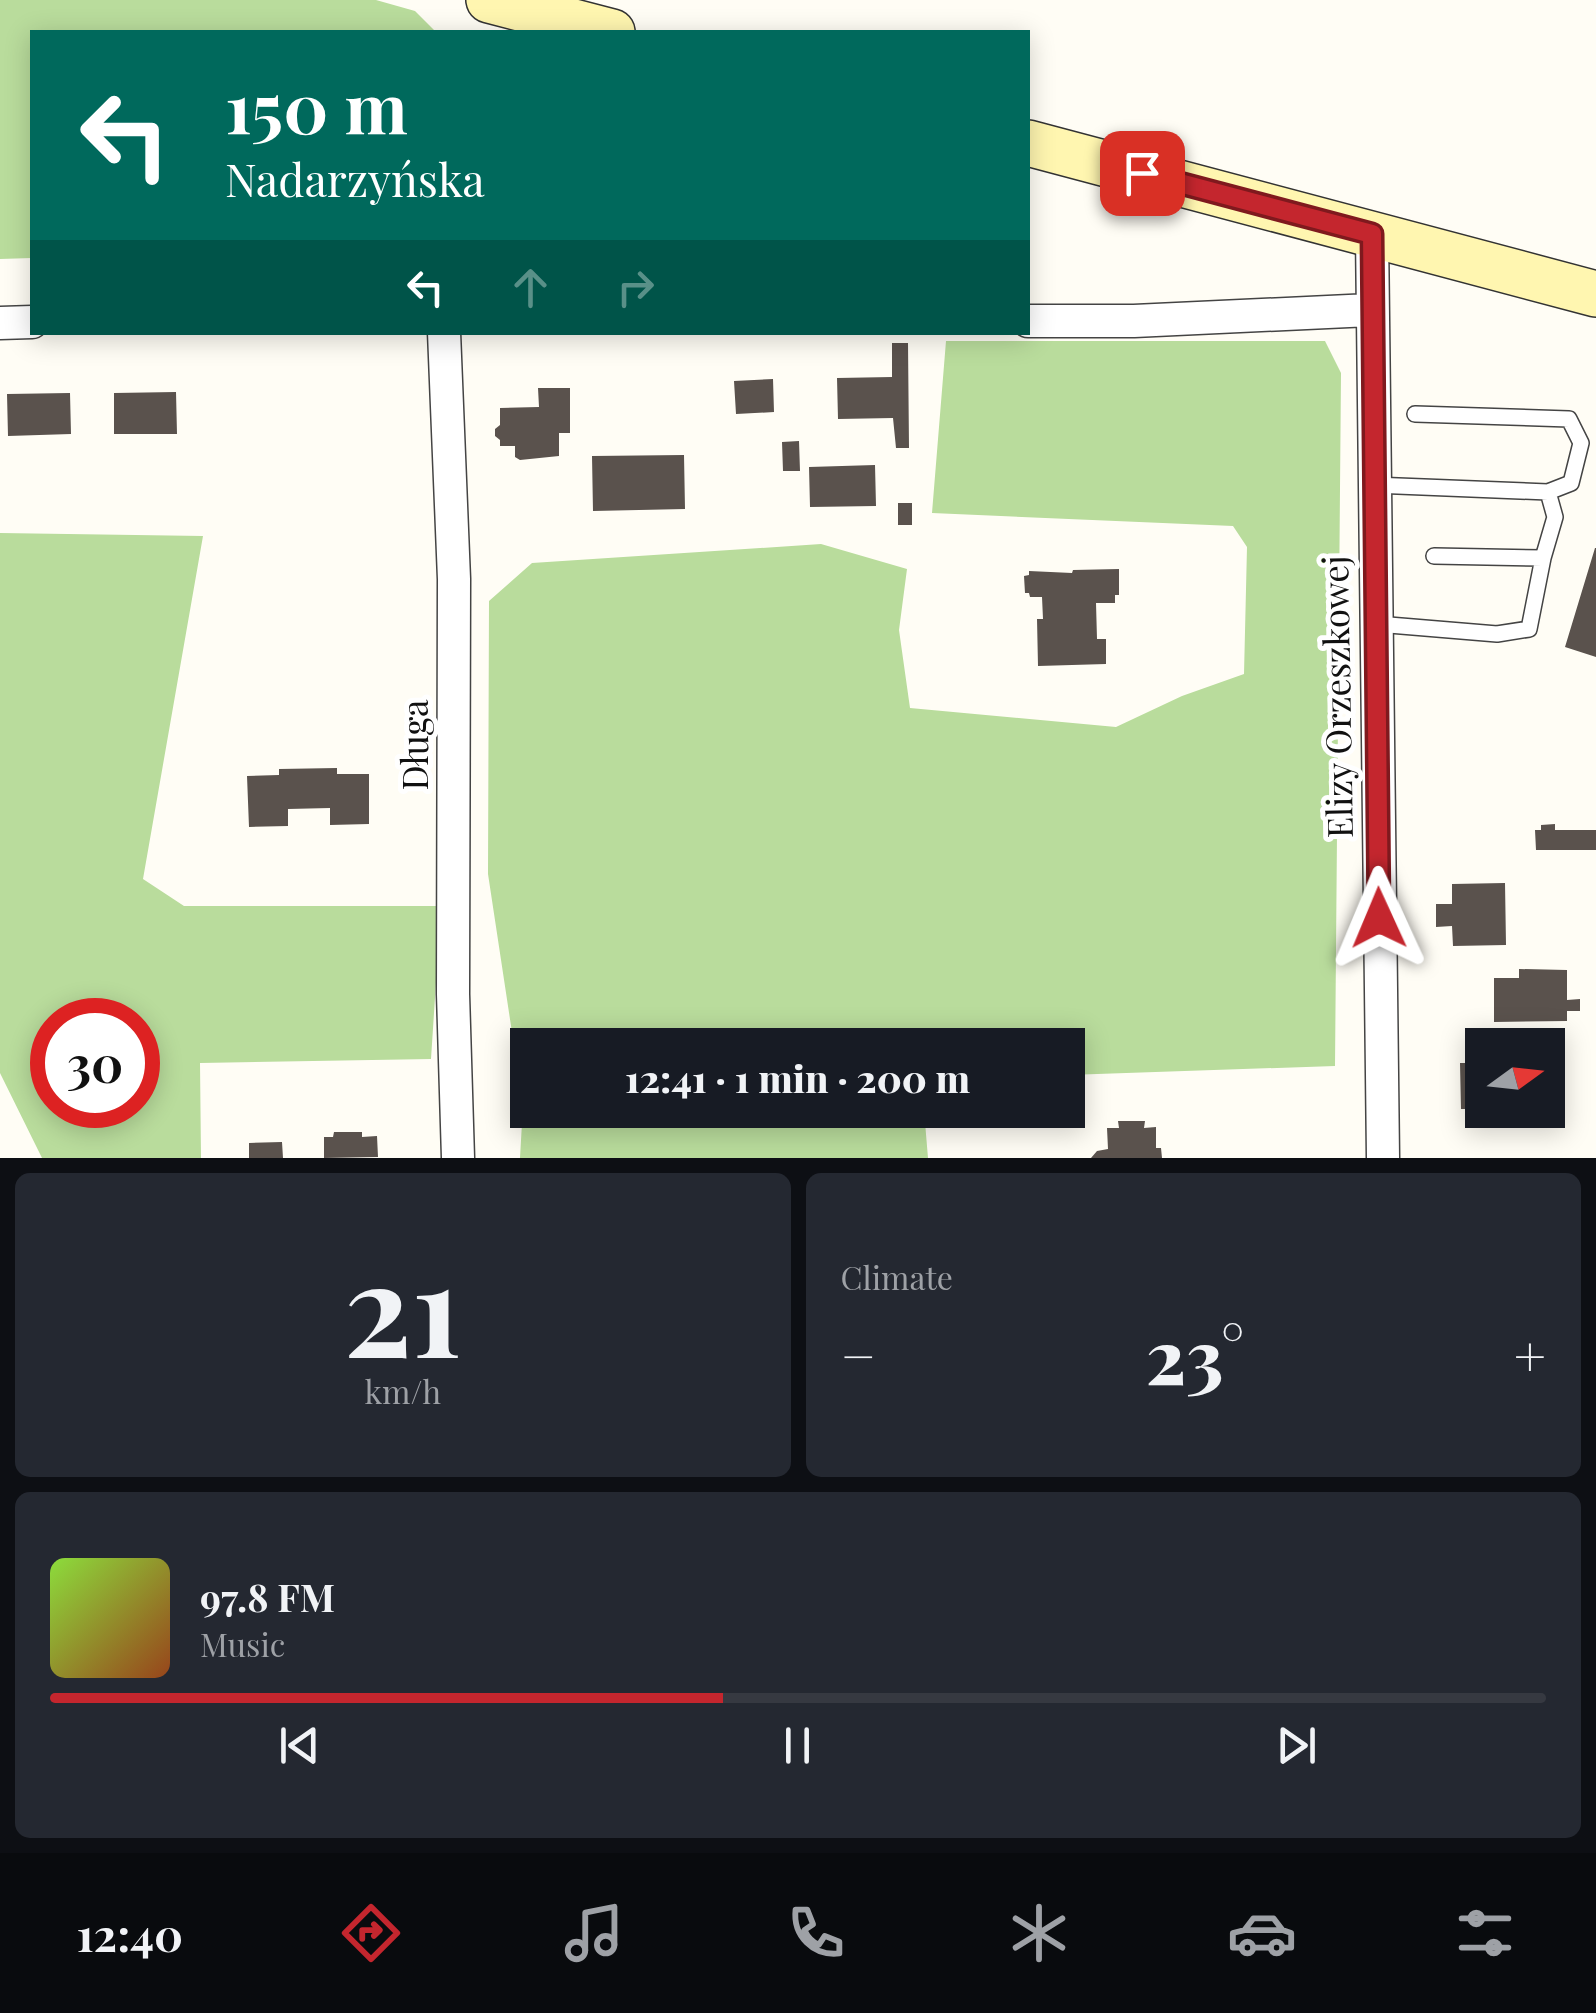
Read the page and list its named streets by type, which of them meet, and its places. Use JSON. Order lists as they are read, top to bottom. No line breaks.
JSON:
{"streets":{"street":["Elizy Orzeszkowej","Długa"]},"north":"right","page":{"turn":["150 m","Nadarzyńska"],"limit":"30","trip":"12:41 · 1 min · 200 m","tile":[["21","km/h"],"Climate"],"heat":["−","23°","+"],"song":["97.8 FM","Music"],"tabs":"12:40"}}
